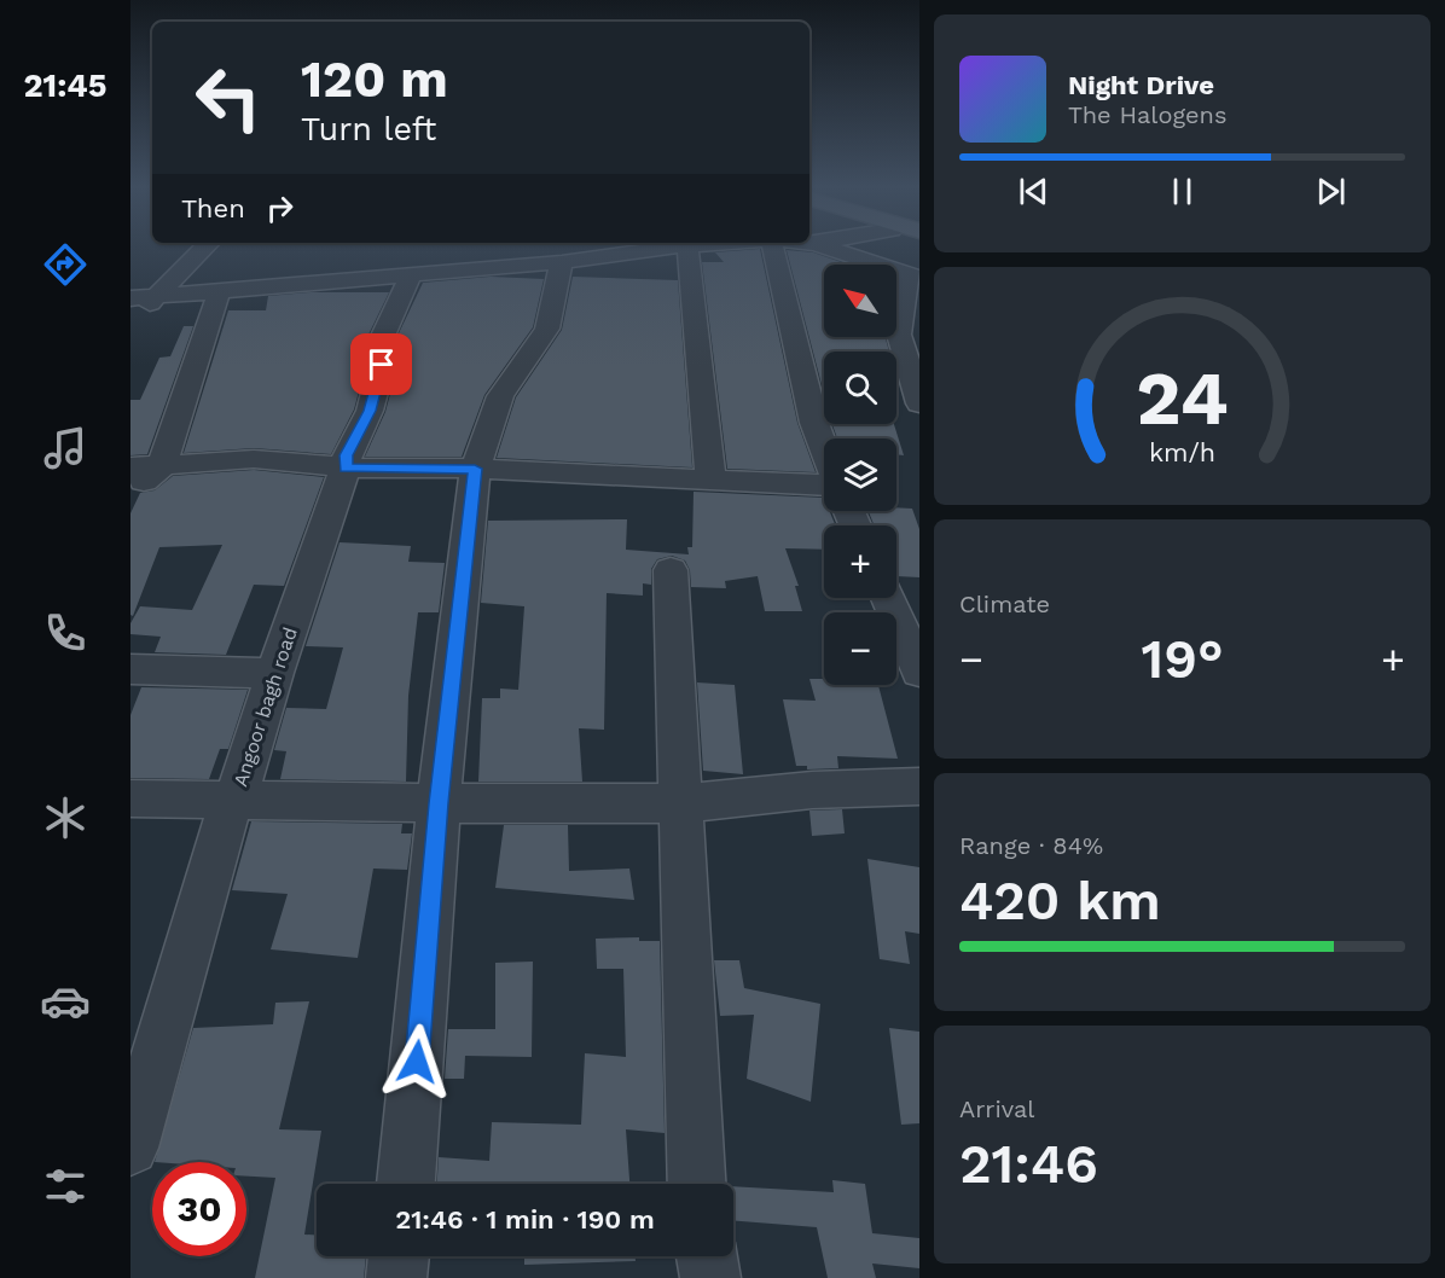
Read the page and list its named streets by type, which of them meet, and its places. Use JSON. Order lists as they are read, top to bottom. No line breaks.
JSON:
{"streets":{"street":["Angoor bagh road"]},"north":"top left","page":{"tabs":"21:45","turn":["120 m","Turn left"],"song":["Night Drive","The Halogens"],"then":"Then","map_buttons":["+","−"],"tile":["Climate",["Range · 84%","420 km"],["Arrival","21:46"]],"heat":["−","19°","+"],"limit":"30","trip":"21:46 · 1 min · 190 m","gauge":["24","km/h"]}}
